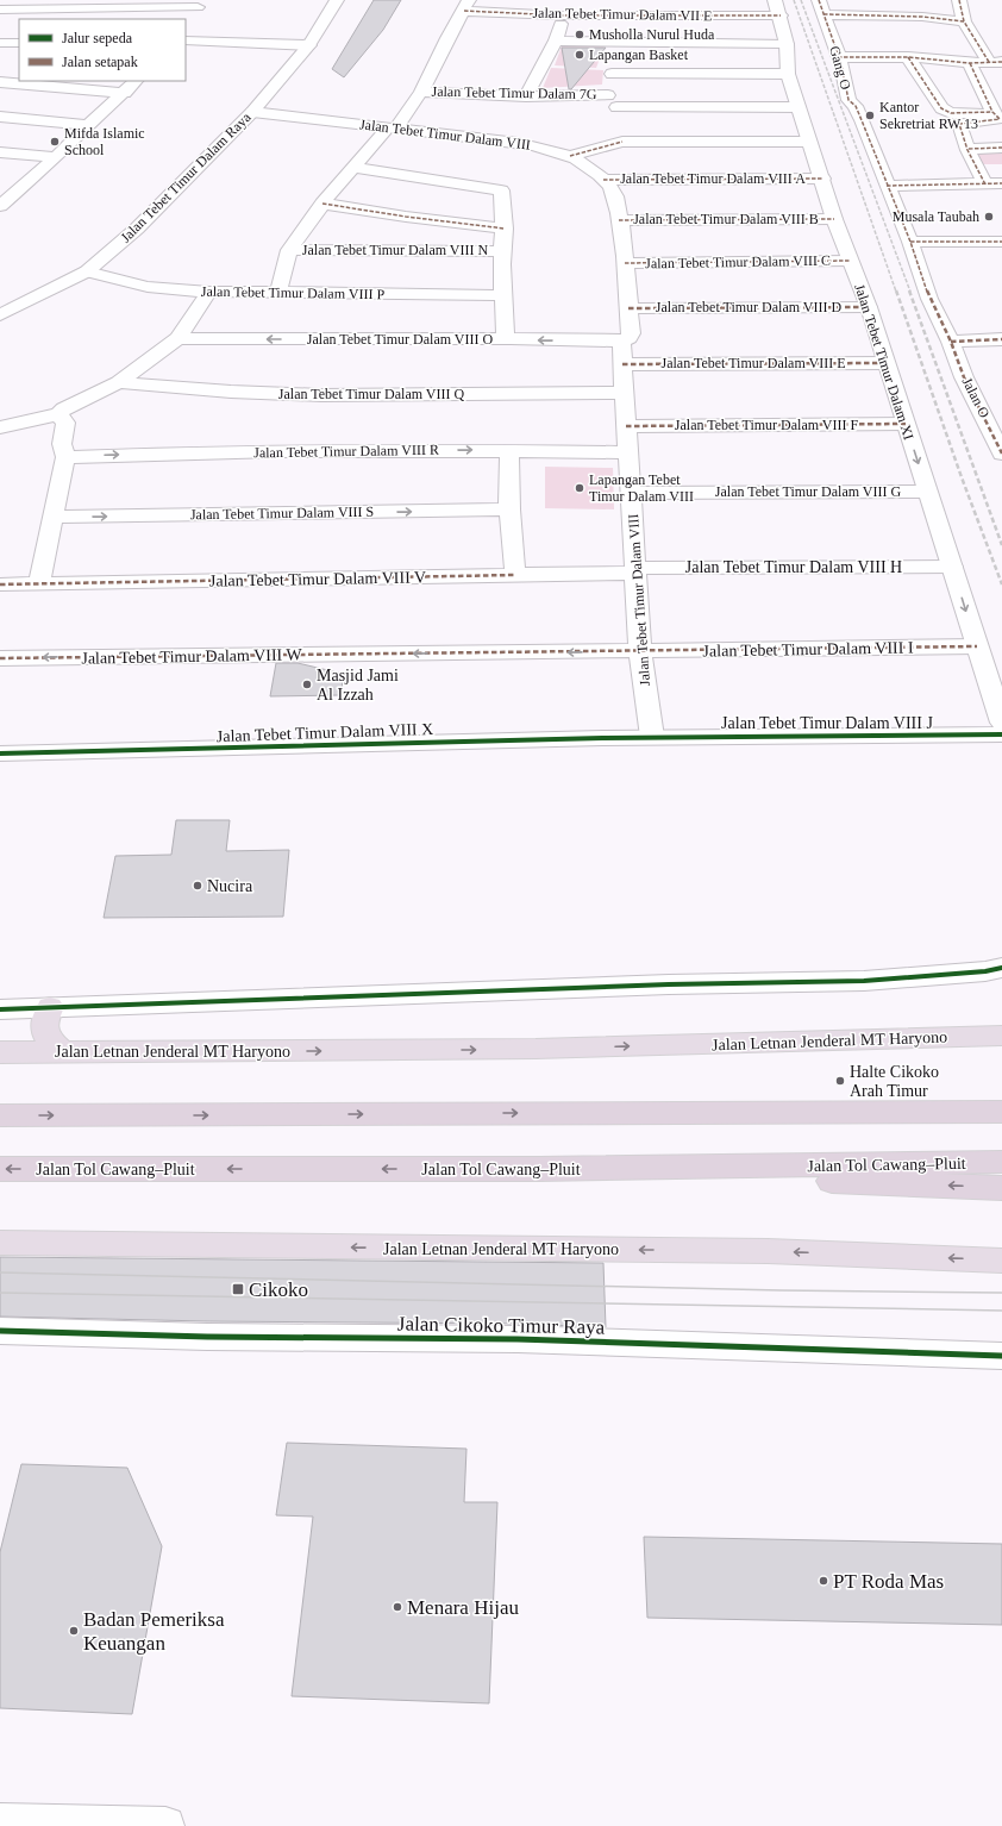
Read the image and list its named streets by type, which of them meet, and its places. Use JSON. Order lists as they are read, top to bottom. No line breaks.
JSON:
{"streets":{"highway":["Jalan Letnan Jenderal MT Haryono","Jalan Tol Cawang–Pluit"],"street":["Jalan Tebet Timur Dalam VII E","Gang O","Jalan Tebet Timur Dalam 7G","Jalan Tebet Timur Dalam VIII","Jalan Tebet Timur Dalam Raya","Jalan Tebet Timur Dalam VIII A","Jalan Tebet Timur Dalam VIII B","Jalan Tebet Timur Dalam VIII N","Jalan Tebet Timur Dalam VIII C","Jalan Tebet Timur Dalam VIII P","Jalan Tebet Timur Dalam VIII D","Jalan Tebet Timur Dalam VIII O","Jalan Tebet Timur Dalam XI","Jalan Tebet Timur Dalam VIII E","Jalan Tebet Timur Dalam VIII Q","Jalan O","Jalan Tebet Timur Dalam VIII F","Jalan Tebet Timur Dalam VIII R","Jalan Tebet Timur Dalam VIII G","Jalan Tebet Timur Dalam VIII S","Jalan Tebet Timur Dalam VIII H","Jalan Tebet Timur Dalam VIII V","Jalan Tebet Timur Dalam VIII I","Jalan Tebet Timur Dalam VIII W","Jalan Tebet Timur Dalam VIII J","Jalan Tebet Timur Dalam VIII X","Jalan Cikoko Timur Raya"]},"crossings":[["Jalan Tebet Timur Dalam VII E","Jalan Tebet Timur Dalam XI"],["Gang O","Jalan O"],["Jalan Tebet Timur Dalam 7G","Jalan Tebet Timur Dalam XI"],["Jalan Tebet Timur Dalam VIII","Jalan Tebet Timur Dalam Raya"],["Jalan Tebet Timur Dalam VIII","Jalan Tebet Timur Dalam VIII A"],["Jalan Tebet Timur Dalam VIII","Jalan Tebet Timur Dalam VIII B"],["Jalan Tebet Timur Dalam VIII","Jalan Tebet Timur Dalam VIII C"],["Jalan Tebet Timur Dalam VIII","Jalan Tebet Timur Dalam VIII D"],["Jalan Tebet Timur Dalam VIII","Jalan Tebet Timur Dalam VIII O"],["Jalan Tebet Timur Dalam VIII","Jalan Tebet Timur Dalam VIII E"],["Jalan Tebet Timur Dalam VIII","Jalan Tebet Timur Dalam VIII Q"],["Jalan Tebet Timur Dalam VIII","Jalan Tebet Timur Dalam VIII F"],["Jalan Tebet Timur Dalam VIII","Jalan Tebet Timur Dalam VIII R"],["Jalan Tebet Timur Dalam VIII","Jalan Tebet Timur Dalam VIII G"],["Jalan Tebet Timur Dalam VIII","Jalan Tebet Timur Dalam VIII H"],["Jalan Tebet Timur Dalam VIII","Jalan Tebet Timur Dalam VIII V"],["Jalan Tebet Timur Dalam VIII","Jalan Tebet Timur Dalam VIII I"],["Jalan Tebet Timur Dalam VIII","Jalan Tebet Timur Dalam VIII W"],["Jalan Tebet Timur Dalam VIII","Jalan Tebet Timur Dalam VIII J"],["Jalan Tebet Timur Dalam VIII","Jalan Tebet Timur Dalam VIII X"],["Jalan Tebet Timur Dalam Raya","Jalan Tebet Timur Dalam VIII P"],["Jalan Tebet Timur Dalam VIII A","Jalan Tebet Timur Dalam XI"],["Jalan Tebet Timur Dalam VIII B","Jalan Tebet Timur Dalam XI"],["Jalan Tebet Timur Dalam VIII C","Jalan Tebet Timur Dalam XI"],["Jalan Tebet Timur Dalam VIII D","Jalan Tebet Timur Dalam XI"],["Jalan Tebet Timur Dalam XI","Jalan Tebet Timur Dalam VIII E"],["Jalan Tebet Timur Dalam XI","Jalan Tebet Timur Dalam VIII F"],["Jalan Tebet Timur Dalam XI","Jalan Tebet Timur Dalam VIII G"],["Jalan Tebet Timur Dalam XI","Jalan Tebet Timur Dalam VIII H"],["Jalan Tebet Timur Dalam XI","Jalan Tebet Timur Dalam VIII I"],["Jalan Tebet Timur Dalam VIII H","Jalan Tebet Timur Dalam VIII V"],["Jalan Tebet Timur Dalam VIII I","Jalan Tebet Timur Dalam VIII W"],["Jalan Tebet Timur Dalam VIII J","Jalan Tebet Timur Dalam VIII X"]],"one_way":["Jalan Tebet Timur Dalam VIII R","Jalan Tebet Timur Dalam VIII S","Jalan Tebet Timur Dalam VIII W"],"places":{"other":["Musholla Nurul Huda","Lapangan Basket","Kantor Sekretriat RW 13","Mifda Islamic School","Musala Taubah","Lapangan Tebet Timur Dalam VIII","Masjid Jami Al Izzah","Nucira","Halte Cikoko Arah Timur","PT Roda Mas","Menara Hijau","Badan Pemeriksa Keuangan"],"transit":["Cikoko"]},"legend":["Jalur sepeda","Jalan setapak"]}
